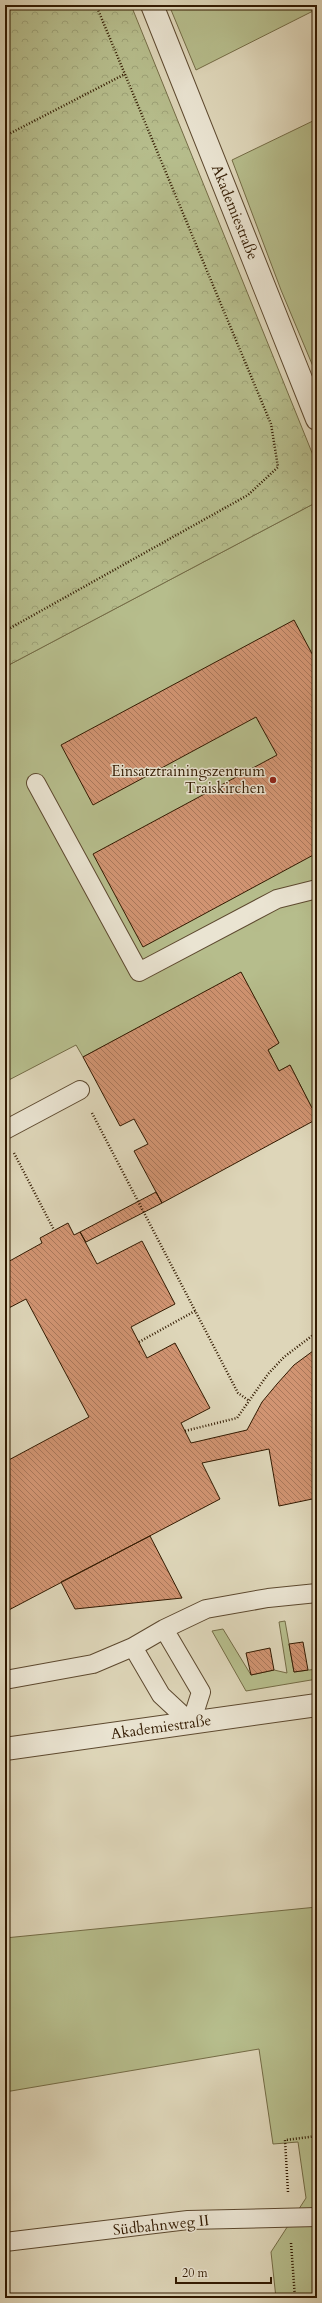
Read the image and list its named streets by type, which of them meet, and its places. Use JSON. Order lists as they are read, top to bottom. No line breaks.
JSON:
{"streets":{"street":["Akademiestraße"],"lane":["Südbahnweg II"]},"places":["Einsatztrainingszentrum Traiskirchen"],"scale_bar":"20 m"}
